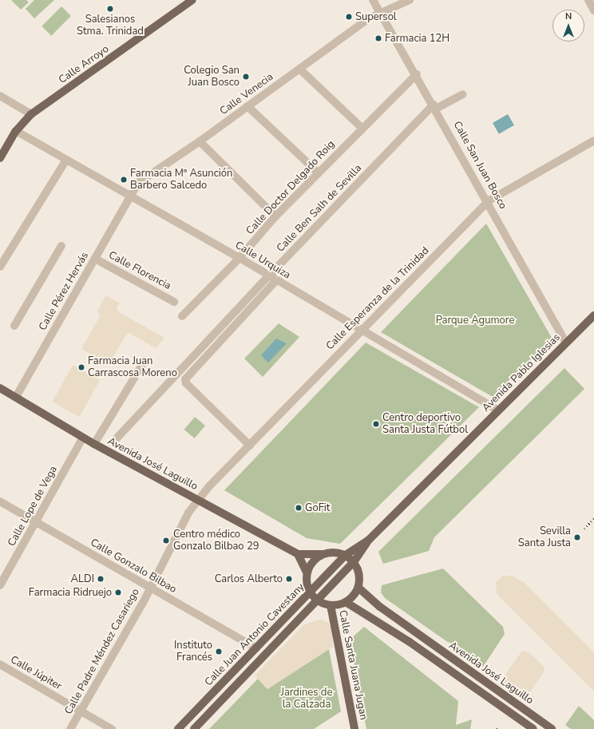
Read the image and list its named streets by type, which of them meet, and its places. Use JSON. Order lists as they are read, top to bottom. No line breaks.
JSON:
{"streets":{"main road":["Calle Arroyo","Avenida Pablo Iglesias","Avenida José Laguillo","Calle Juan Antonio Cavestany","Calle Santa Juana Jugan"],"street":["Calle Venecia","Calle San Juan Bosco","Calle Doctor Delgado Roig","Calle Ben Salh de Sevilla","Calle Urquiza","Calle Florencia","Calle Pérez Hervás","Calle Esperanza de la Trinidad","Calle Lope de Vega","Calle Gonzalo Bilbao","Calle Padre Méndez Casariego","Calle Júpiter"]},"crossings":[["Calle Arroyo","Calle Urquiza"],["Calle Venecia","Calle San Juan Bosco"],["Calle Venecia","Calle Urquiza"],["Calle Venecia","Calle Pérez Hervás"],["Calle San Juan Bosco","Calle Doctor Delgado Roig"],["Calle San Juan Bosco","Calle Ben Salh de Sevilla"],["Calle San Juan Bosco","Calle Esperanza de la Trinidad"],["Calle San Juan Bosco","Avenida Pablo Iglesias"],["Calle Doctor Delgado Roig","Calle Urquiza"],["Calle Ben Salh de Sevilla","Calle Urquiza"],["Calle Urquiza","Calle Pérez Hervás"],["Calle Urquiza","Calle Esperanza de la Trinidad"],["Calle Urquiza","Avenida Pablo Iglesias"],["Calle Florencia","Calle Pérez Hervás"],["Calle Pérez Hervás","Avenida José Laguillo"],["Calle Esperanza de la Trinidad","Avenida José Laguillo"],["Calle Esperanza de la Trinidad","Calle Padre Méndez Casariego"],["Avenida Pablo Iglesias","Calle Juan Antonio Cavestany"],["Avenida José Laguillo","Calle Lope de Vega"],["Avenida José Laguillo","Calle Padre Méndez Casariego"],["Calle Lope de Vega","Calle Gonzalo Bilbao"],["Calle Gonzalo Bilbao","Calle Juan Antonio Cavestany"],["Calle Gonzalo Bilbao","Calle Padre Méndez Casariego"],["Calle Padre Méndez Casariego","Calle Júpiter"]],"parks":["Parque Agumore","Jardines de la Calzada"],"places":["Salesianos Stma. Trinidad","Supersol","Farmacia 12H","Colegio San Juan Bosco","Farmacia Mª Asunción Barbero Salcedo","Farmacia Juan Carrascosa Moreno","Centro deportivo Santa Justa Fútbol","GoFit","Sevilla Santa Justa","Centro médico Gonzalo Bilbao 29","ALDI","Carlos Alberto","Farmacia Ridruejo","Instituto Francés"],"north":"top"}
